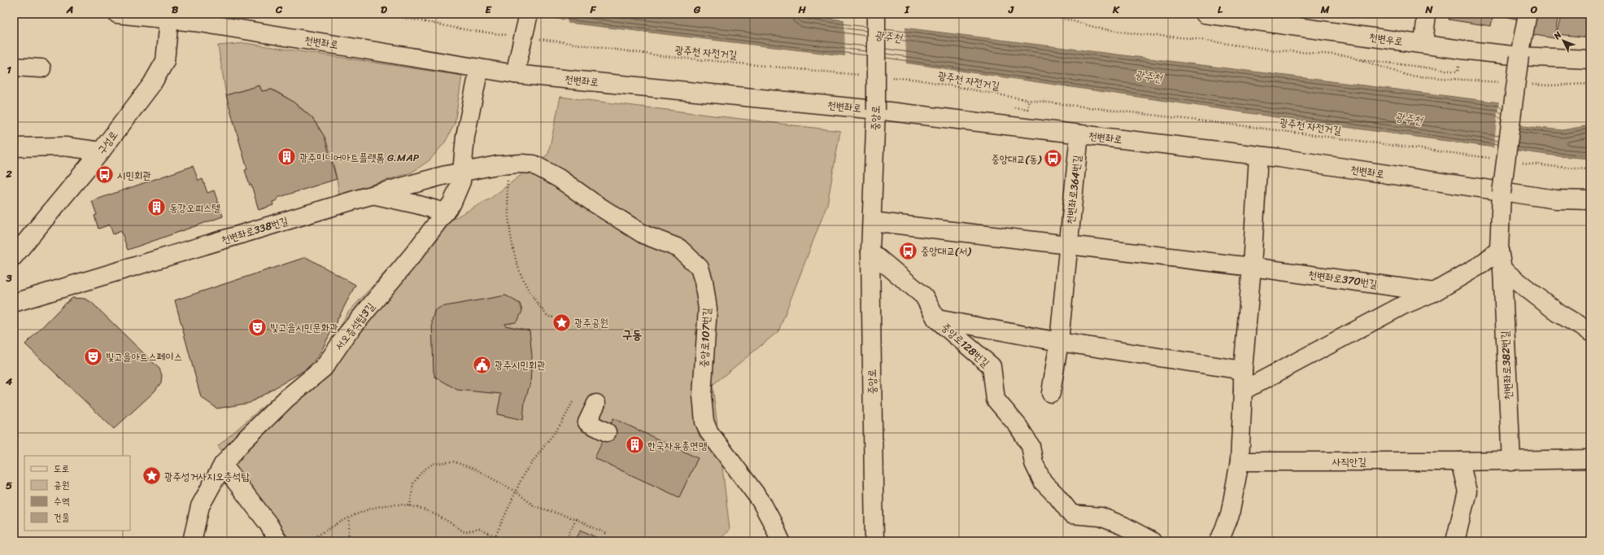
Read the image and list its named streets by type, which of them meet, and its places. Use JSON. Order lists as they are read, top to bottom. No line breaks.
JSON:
{"streets":{"street":["천변우로","천변좌로","중앙로","구성로","천변좌로364번길","천변좌로338번길","천변좌로370번길","서오층석탑3길","중앙로107번길","중앙로128번길","천변좌로382번길","사직안길"],"path":["광주천 자전거길"]},"crossings":[["천변우로","천변좌로382번길"],["천변좌로","중앙로"],["천변좌로","구성로"],["천변좌로","천변좌로364번길"],["천변좌로","서오층석탑3길"],["천변좌로","천변좌로382번길"],["중앙로","중앙로128번길"],["천변좌로364번길","천변좌로370번길"],["천변좌로364번길","중앙로128번길"],["천변좌로338번길","서오층석탑3길"],["천변좌로338번길","중앙로107번길"],["천변좌로382번길","사직안길"]],"districts":["구동"],"water":["광주천"],"places":{"building":["광주미디어아트플랫폼 G.MAP","동강오피스텔","한국자유총연맹"],"bus stop":["중앙대교(동)","시민회관","중앙대교(서)"],"place":["광주공원","광주성거사지오층석탑"],"theatre":["빛고을시민문화관","빛고을아트스페이스"],"public building":["광주시민회관"]},"legend":["도로","공원","수역","건물"],"north":"top left","grid":{"columns":["A","B","C","D","E","F","G","H","I","J","K","L","M","N","O"],"rows":["1","2","3","4","5"]}}
